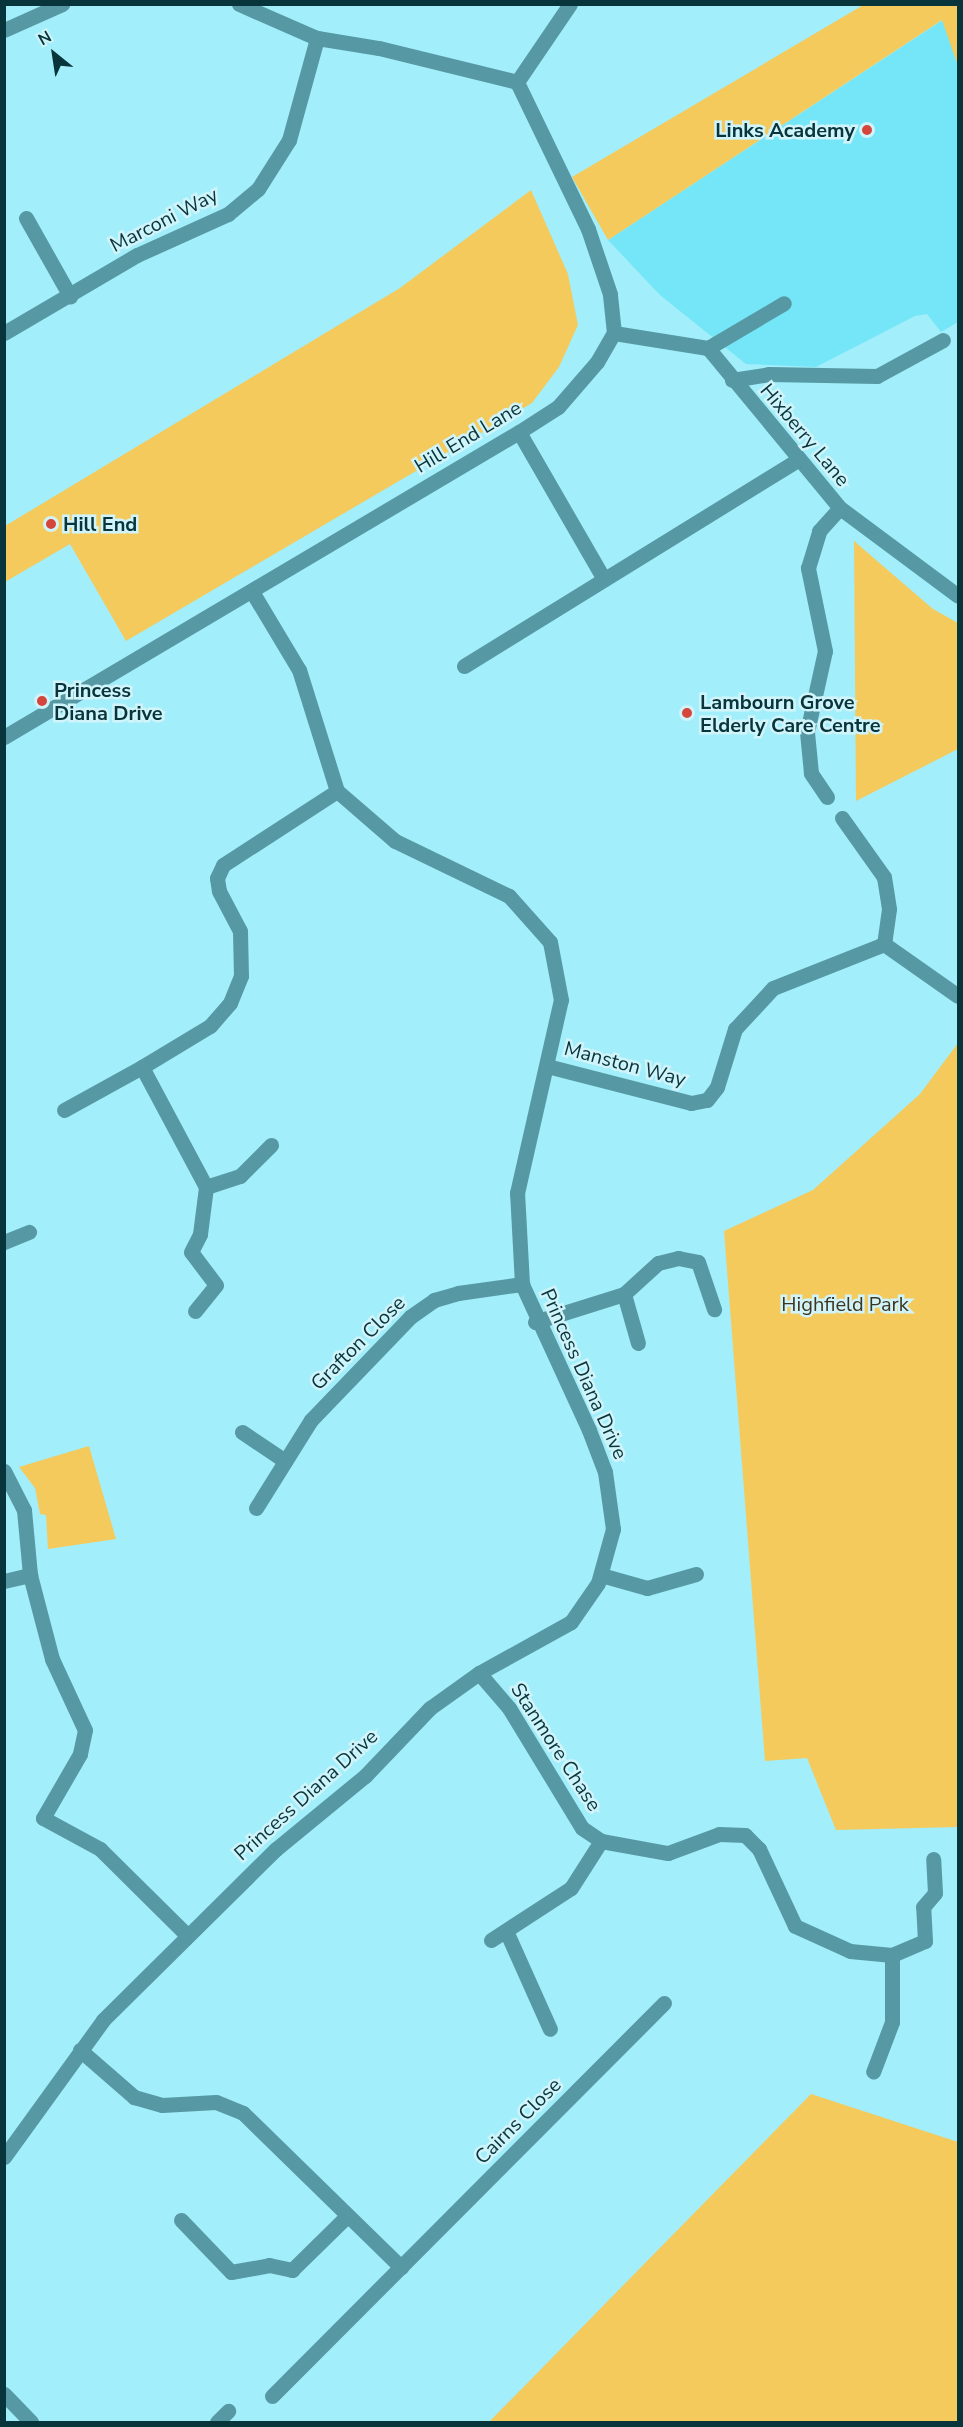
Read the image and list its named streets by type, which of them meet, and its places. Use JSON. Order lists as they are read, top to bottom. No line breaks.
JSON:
{"streets":{"street":["Marconi Way","Hixberry Lane","Hill End Lane","Manston Way","Grafton Close","Princess Diana Drive","Stanmore Chase","Cairns Close"]},"crossings":[["Manston Way","Princess Diana Drive"],["Grafton Close","Princess Diana Drive"],["Princess Diana Drive","Stanmore Chase"]],"parks":["Highfield Park"],"places":["Links Academy","Hill End","Princess Diana Drive","Lambourn Grove Elderly Care Centre"],"north":"top left"}
